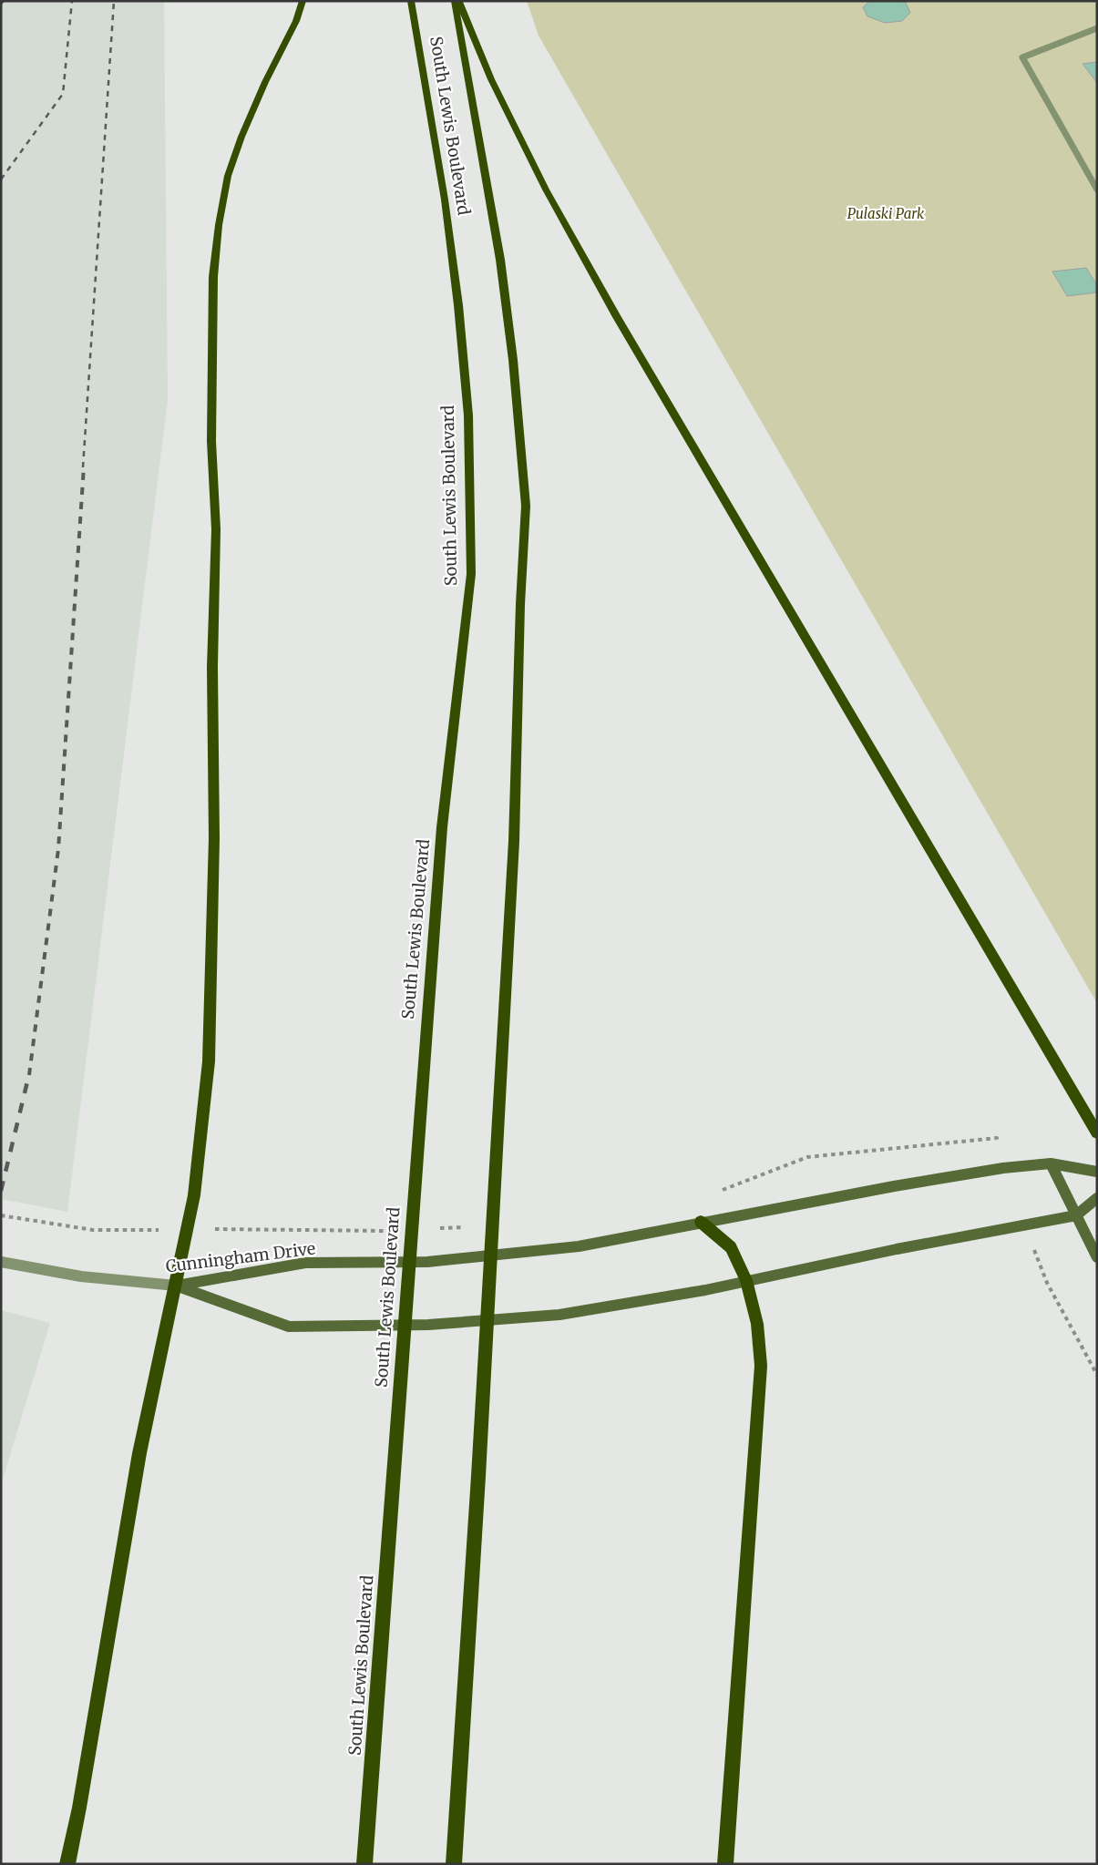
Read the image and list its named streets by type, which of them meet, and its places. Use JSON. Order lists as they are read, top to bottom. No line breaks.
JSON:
{"streets":{"main road":["South Lewis Boulevard","Cunningham Drive"]},"parks":["Pulaski Park"]}
